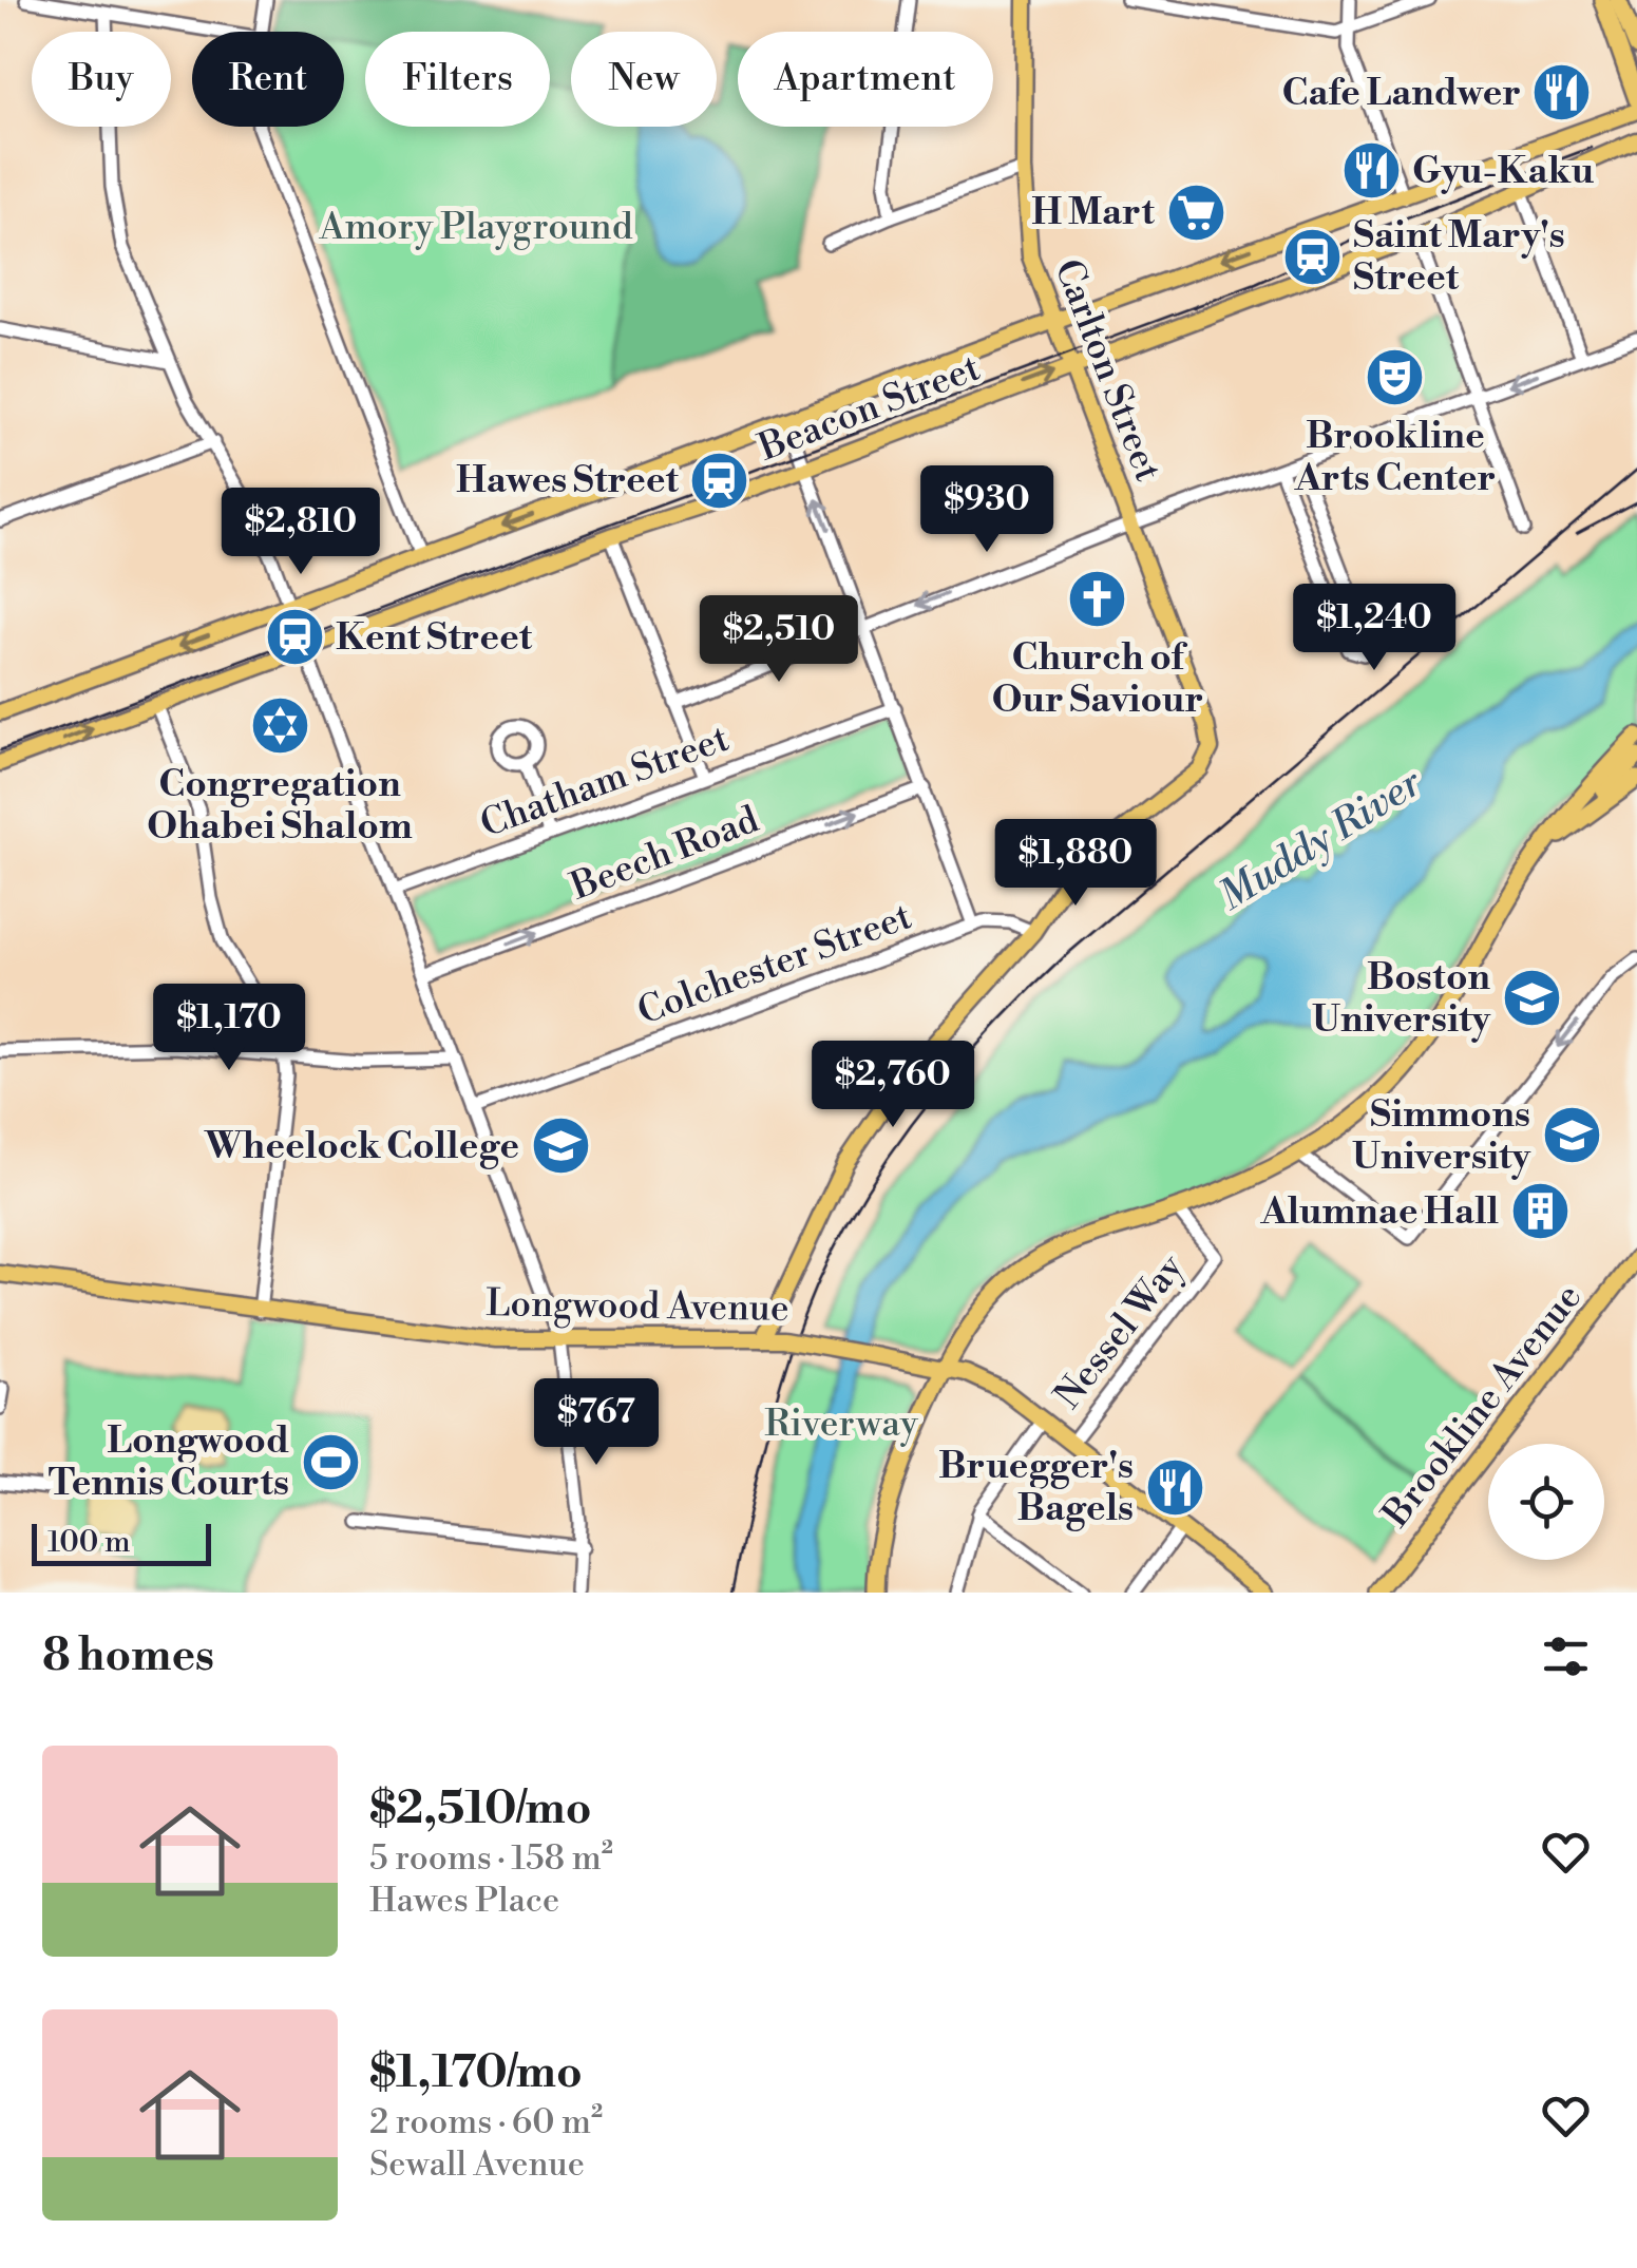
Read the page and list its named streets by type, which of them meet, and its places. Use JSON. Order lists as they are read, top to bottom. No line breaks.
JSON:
{"streets":{"highway":["Brookline Avenue"],"main road":["Carlton Street","Beacon Street","Longwood Avenue"],"street":["Chatham Street","Beech Road","Colchester Street","Nessel Way"]},"crossings":[["Carlton Street","Beacon Street"],["Carlton Street","Colchester Street"],["Longwood Avenue","Nessel Way"]],"one_way":["Beech Road"],"water":["Muddy River"],"parks":["Amory Playground","Riverway"],"places":{"restaurant":["Cafe Landwer","Gyu-Kaku","Bruegger's Bagels"],"supermarket":["H Mart"],"station":["Saint Mary's Street","Hawes Street","Kent Street"],"theatre":["Brookline Arts Center"],"church":["Church of Our Saviour"],"synagogue":["Congregation Ohabei Shalom"],"school or university":["Boston University","Simmons University","Wheelock College"],"building":["Alumnae Hall"],"sports":["Longwood Tennis Courts"]},"scale_bar":"100 m","page":{"chip":["Buy","Rent","Filters","New","Apartment"],"price":["$930","$2,810","$1,240","$2,510","$1,880","$1,170","$2,760","$767"],"scale":"100 m","heading":"8 homes","list":[{"name":"$2,510/mo","note":"5 rooms · 158 m² · Hawes Place"},{"name":"$1,170/mo","note":"2 rooms · 60 m² · Sewall Avenue"}]}}
